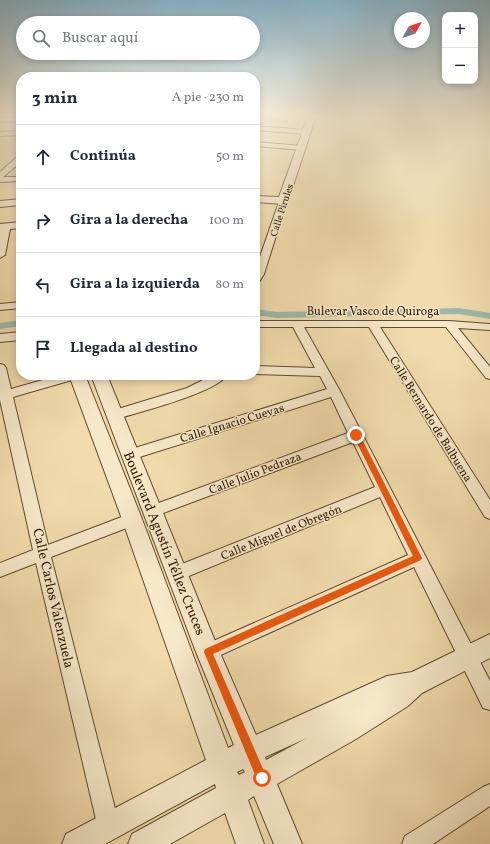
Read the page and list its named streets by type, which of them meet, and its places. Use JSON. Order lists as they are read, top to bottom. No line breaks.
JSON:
{"streets":{"street":["Calle Pirules","Bulevar Vasco de Quiroga","Calle Bernardo de Balbuena","Calle Ignacio Cuevas","Calle Julio Pedraza","Calle Miguel de Obregón","Boulevard Agustín Téllez Cruces","Calle Carlos Valenzuela"]},"crossings":[["Bulevar Vasco de Quiroga","Calle Bernardo de Balbuena"],["Calle Ignacio Cuevas","Boulevard Agustín Téllez Cruces"],["Calle Julio Pedraza","Boulevard Agustín Téllez Cruces"],["Calle Miguel de Obregón","Boulevard Agustín Téllez Cruces"]],"north":"top right","page":{"map_buttons":["+","−"],"search":"Buscar aquí","heading":["3 min","A pie · 230 m"],"list":[["Continúa","50 m"],["Gira a la derecha","100 m"],["Gira a la izquierda","80 m"],"Llegada al destino"]}}
